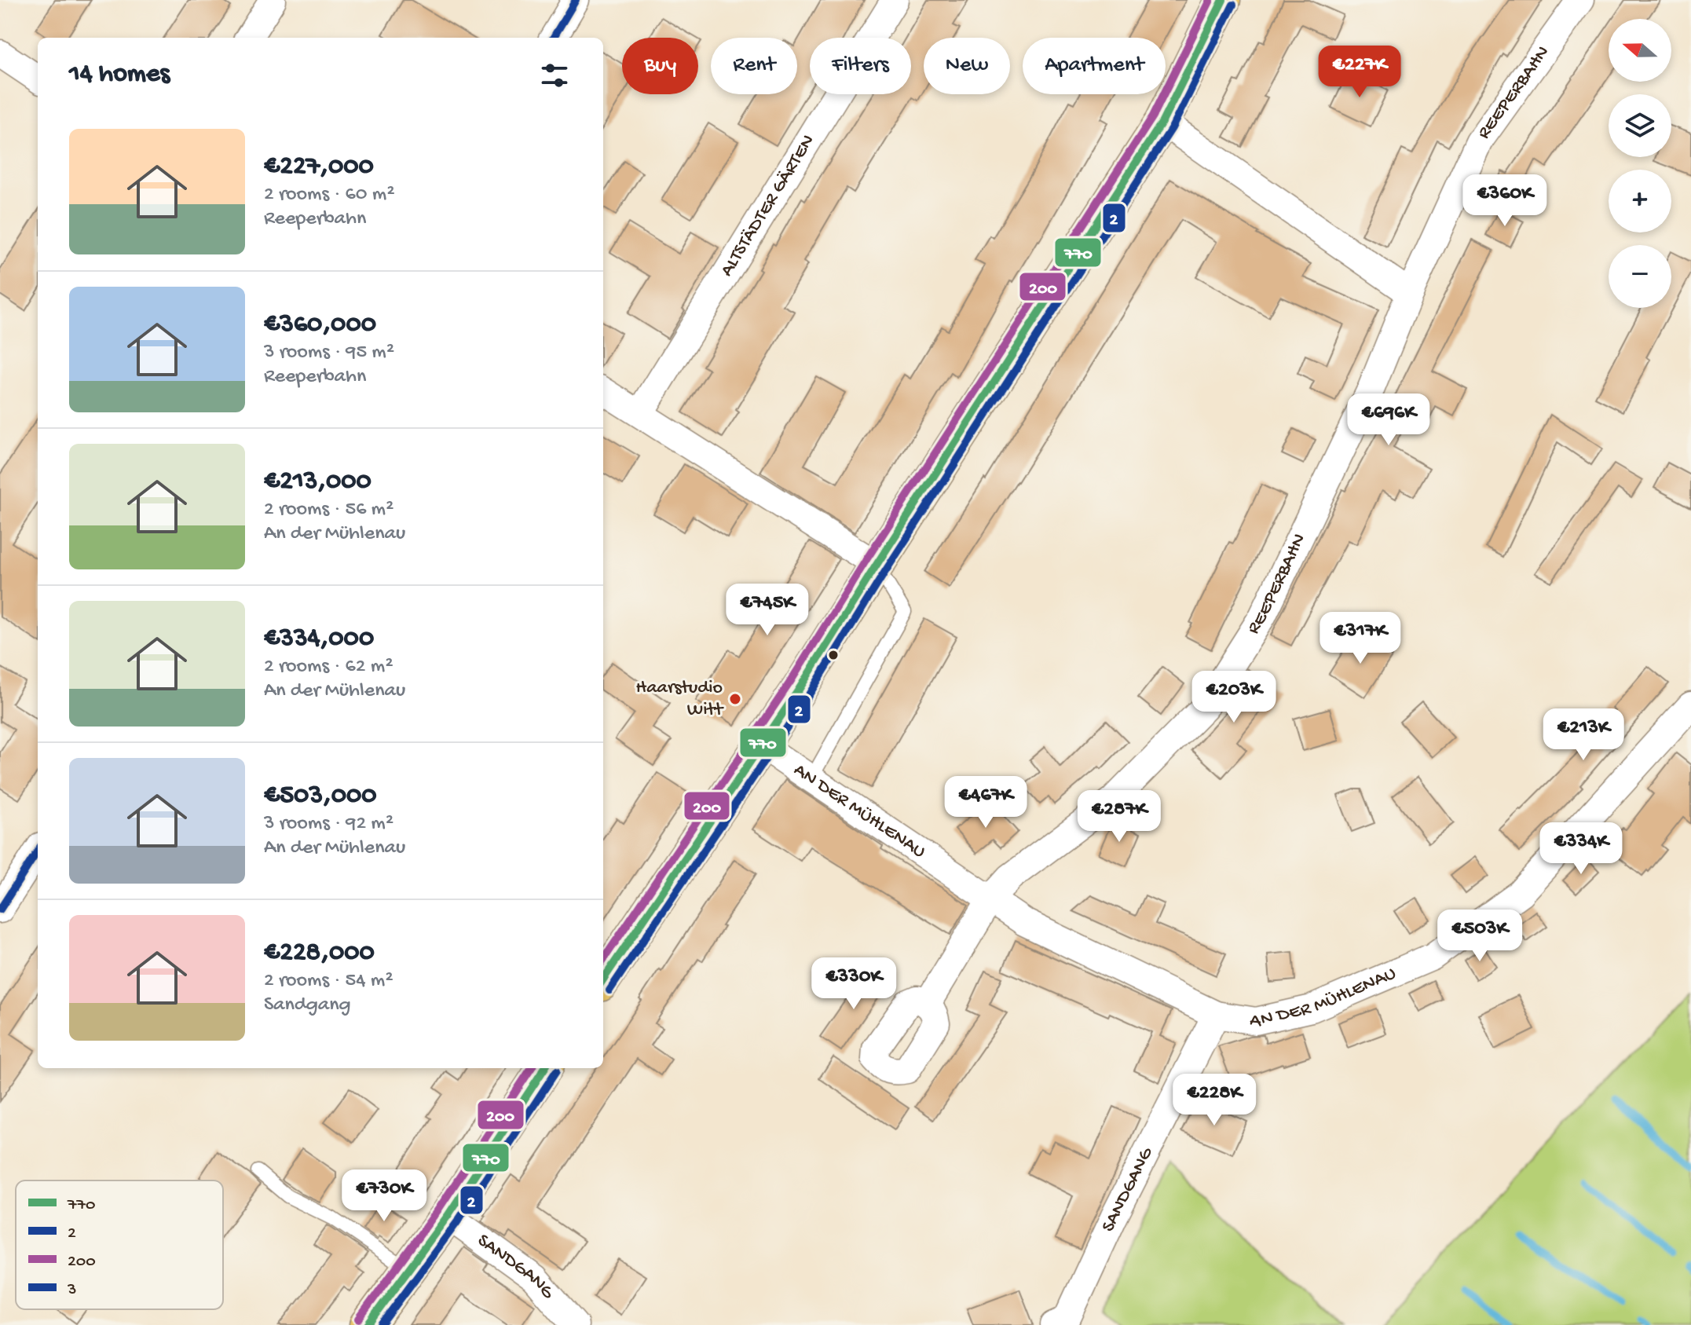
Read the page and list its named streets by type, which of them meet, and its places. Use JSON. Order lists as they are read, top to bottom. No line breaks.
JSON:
{"streets":{"street":["REEPERBAHN","ALTSTÄDTER GÄRTEN","AN DER MÜHLENAU","SANDGANG"]},"crossings":[["REEPERBAHN","AN DER MÜHLENAU"],["AN DER MÜHLENAU","SANDGANG"]],"places":["Haarstudio Witt"],"lines":["transit line 770","transit line 200","transit line 3","transit line 2"],"legend":["770","2","200","3"],"north":"left","page":{"map_buttons":["+","−"],"chip":["Buy","Rent","Filters","New","Apartment"],"heading":"14 homes","price":["€227K","€360K","€696K","€745K","€317K","€203K","€213K","€467K","€287K","€334K","€503K","€330K","€228K","€730K"],"list":[{"name":"€227,000","note":"2 rooms · 60 m² · Reeperbahn"},{"name":"€360,000","note":"3 rooms · 95 m² · Reeperbahn"},{"name":"€213,000","note":"2 rooms · 56 m² · An der Mühlenau"},{"name":"€334,000","note":"2 rooms · 62 m² · An der Mühlenau"},{"name":"€503,000","note":"3 rooms · 92 m² · An der Mühlenau"},{"name":"€228,000","note":"2 rooms · 54 m² · Sandgang"}]}}
